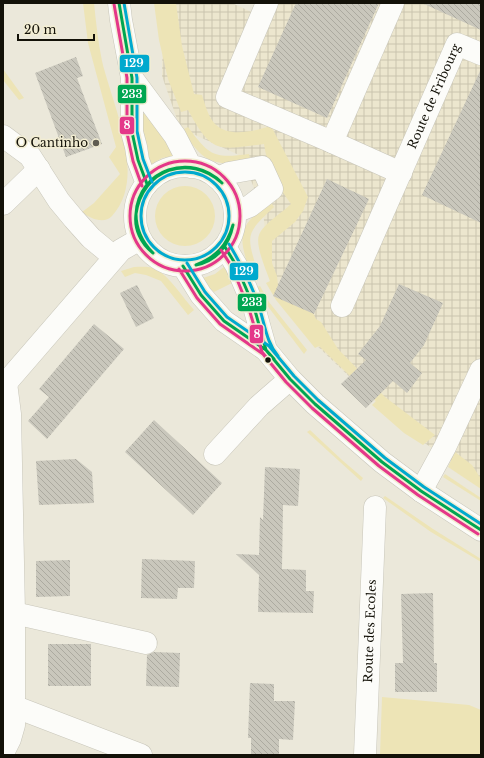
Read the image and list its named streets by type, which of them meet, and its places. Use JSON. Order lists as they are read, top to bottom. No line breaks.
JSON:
{"streets":{"street":["Route de Fribourg","Route des Ecoles"]},"places":["O Cantinho"],"lines":["transit line 233","transit line 129","transit line 8"],"scale_bar":"20 m"}
